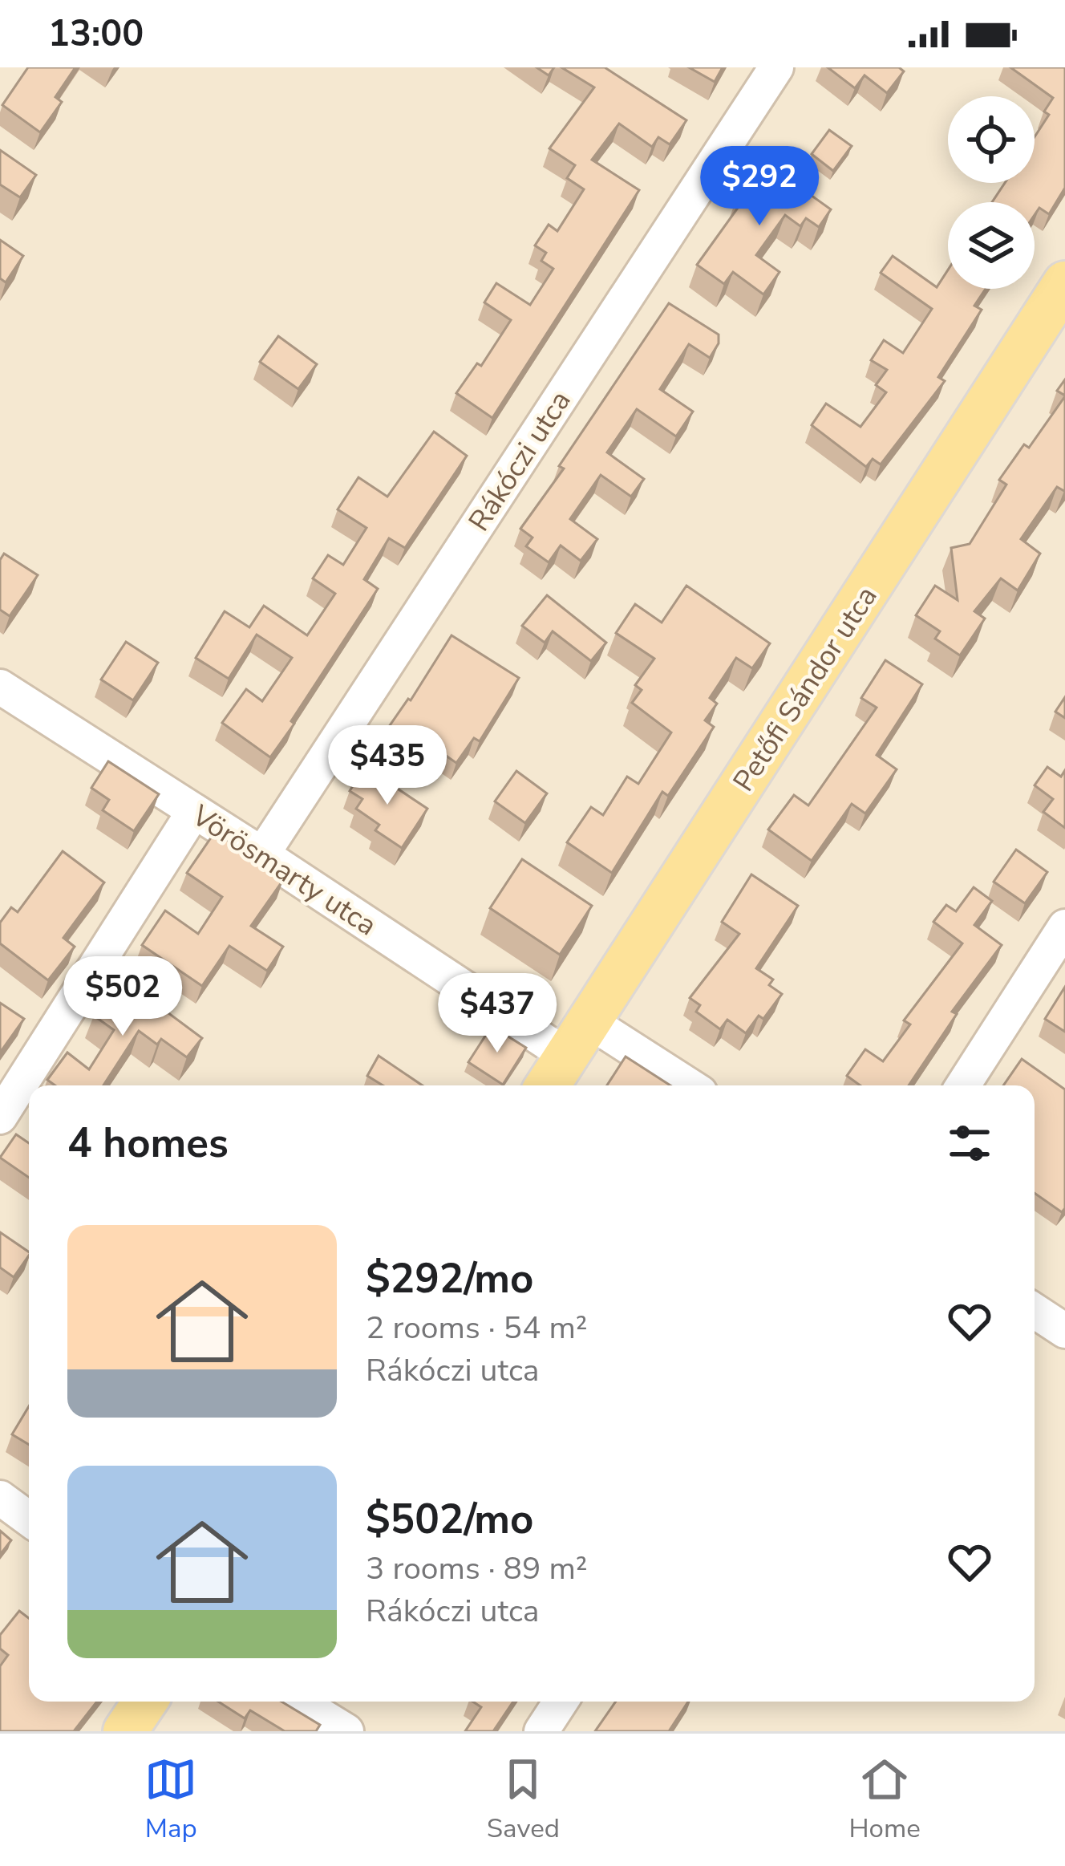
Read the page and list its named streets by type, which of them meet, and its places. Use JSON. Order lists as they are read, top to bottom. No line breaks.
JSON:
{"streets":{"main road":["Petőfi Sándor utca"],"street":["Rákóczi utca","Vörösmarty utca"]},"crossings":[["Rákóczi utca","Vörösmarty utca"],["Petőfi Sándor utca","Vörösmarty utca"]],"page":{"status":"13:00","price":["$292","$435","$502","$437"],"heading":"4 homes","list":[{"name":"$292/mo","note":"2 rooms · 54 m² · Rákóczi utca"},{"name":"$502/mo","note":"3 rooms · 89 m² · Rákóczi utca"}],"tabs":["Map","Saved","Home"]}}
